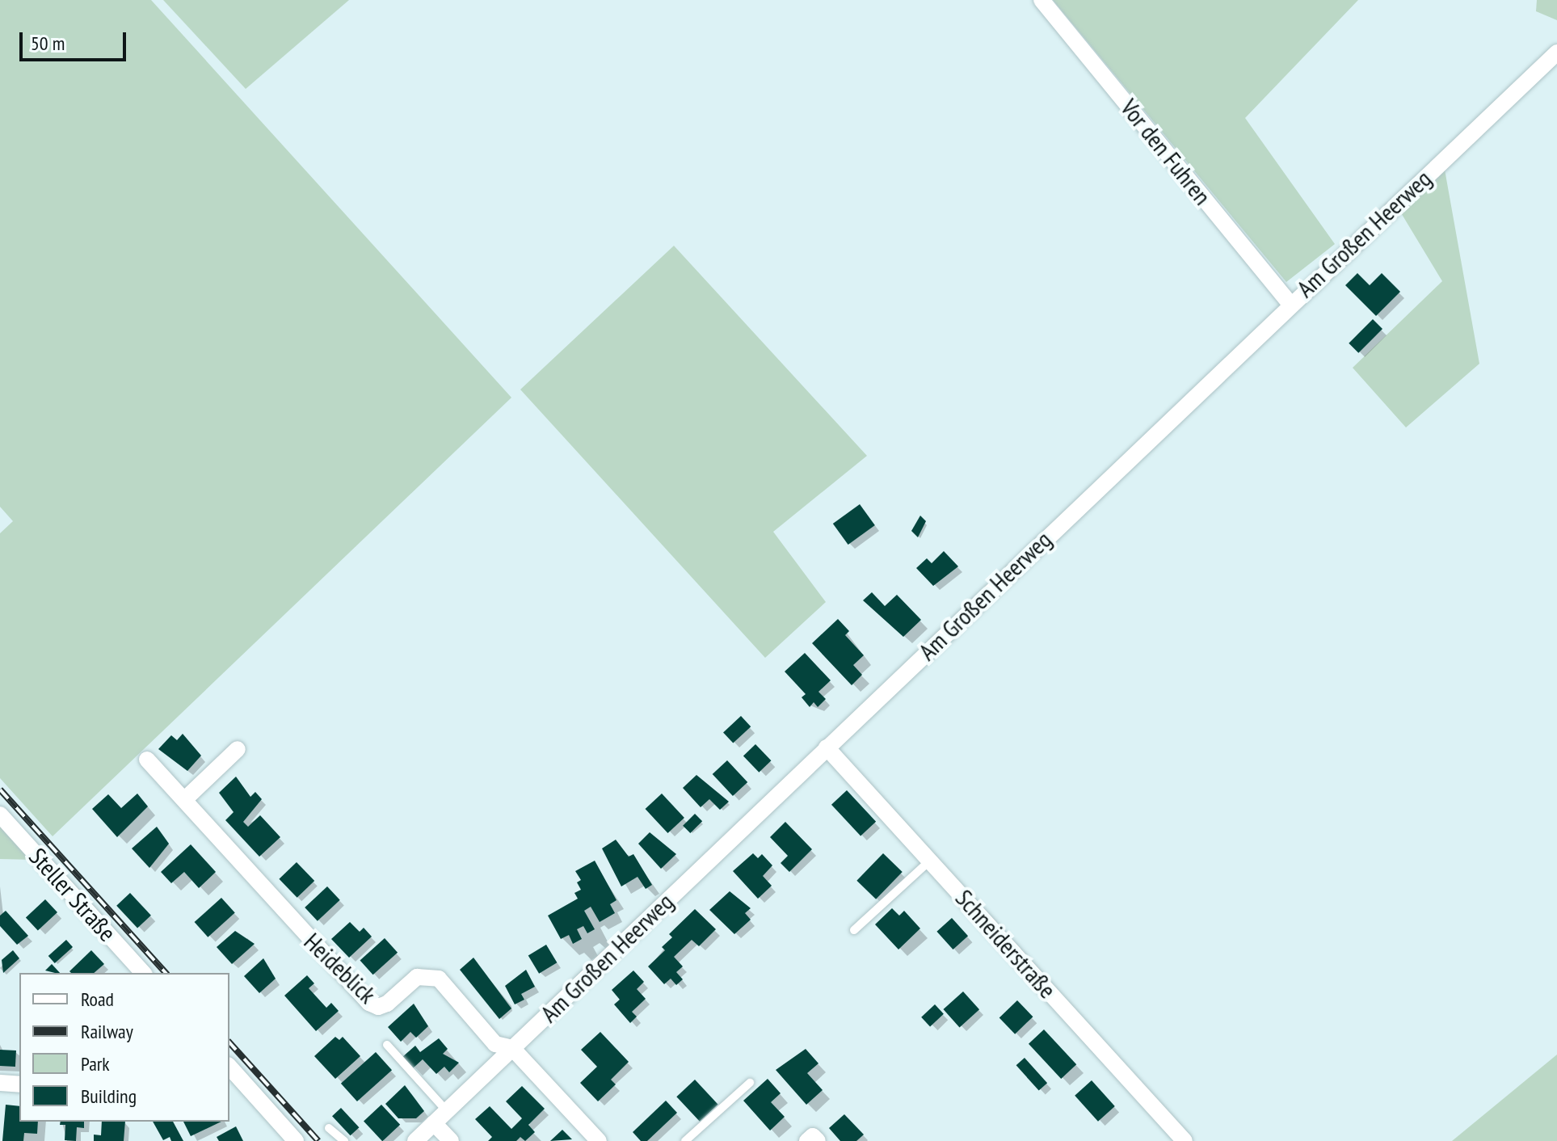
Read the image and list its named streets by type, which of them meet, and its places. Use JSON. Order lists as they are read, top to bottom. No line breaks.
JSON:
{"streets":{"street":["Vor den Fuhren","Am Großen Heerweg","Steller Straße","Schneiderstraße","Heideblick"]},"crossings":[["Vor den Fuhren","Am Großen Heerweg"],["Am Großen Heerweg","Schneiderstraße"],["Am Großen Heerweg","Heideblick"]],"legend":["Road","Railway","Park","Building"],"scale_bar":"50 m"}
